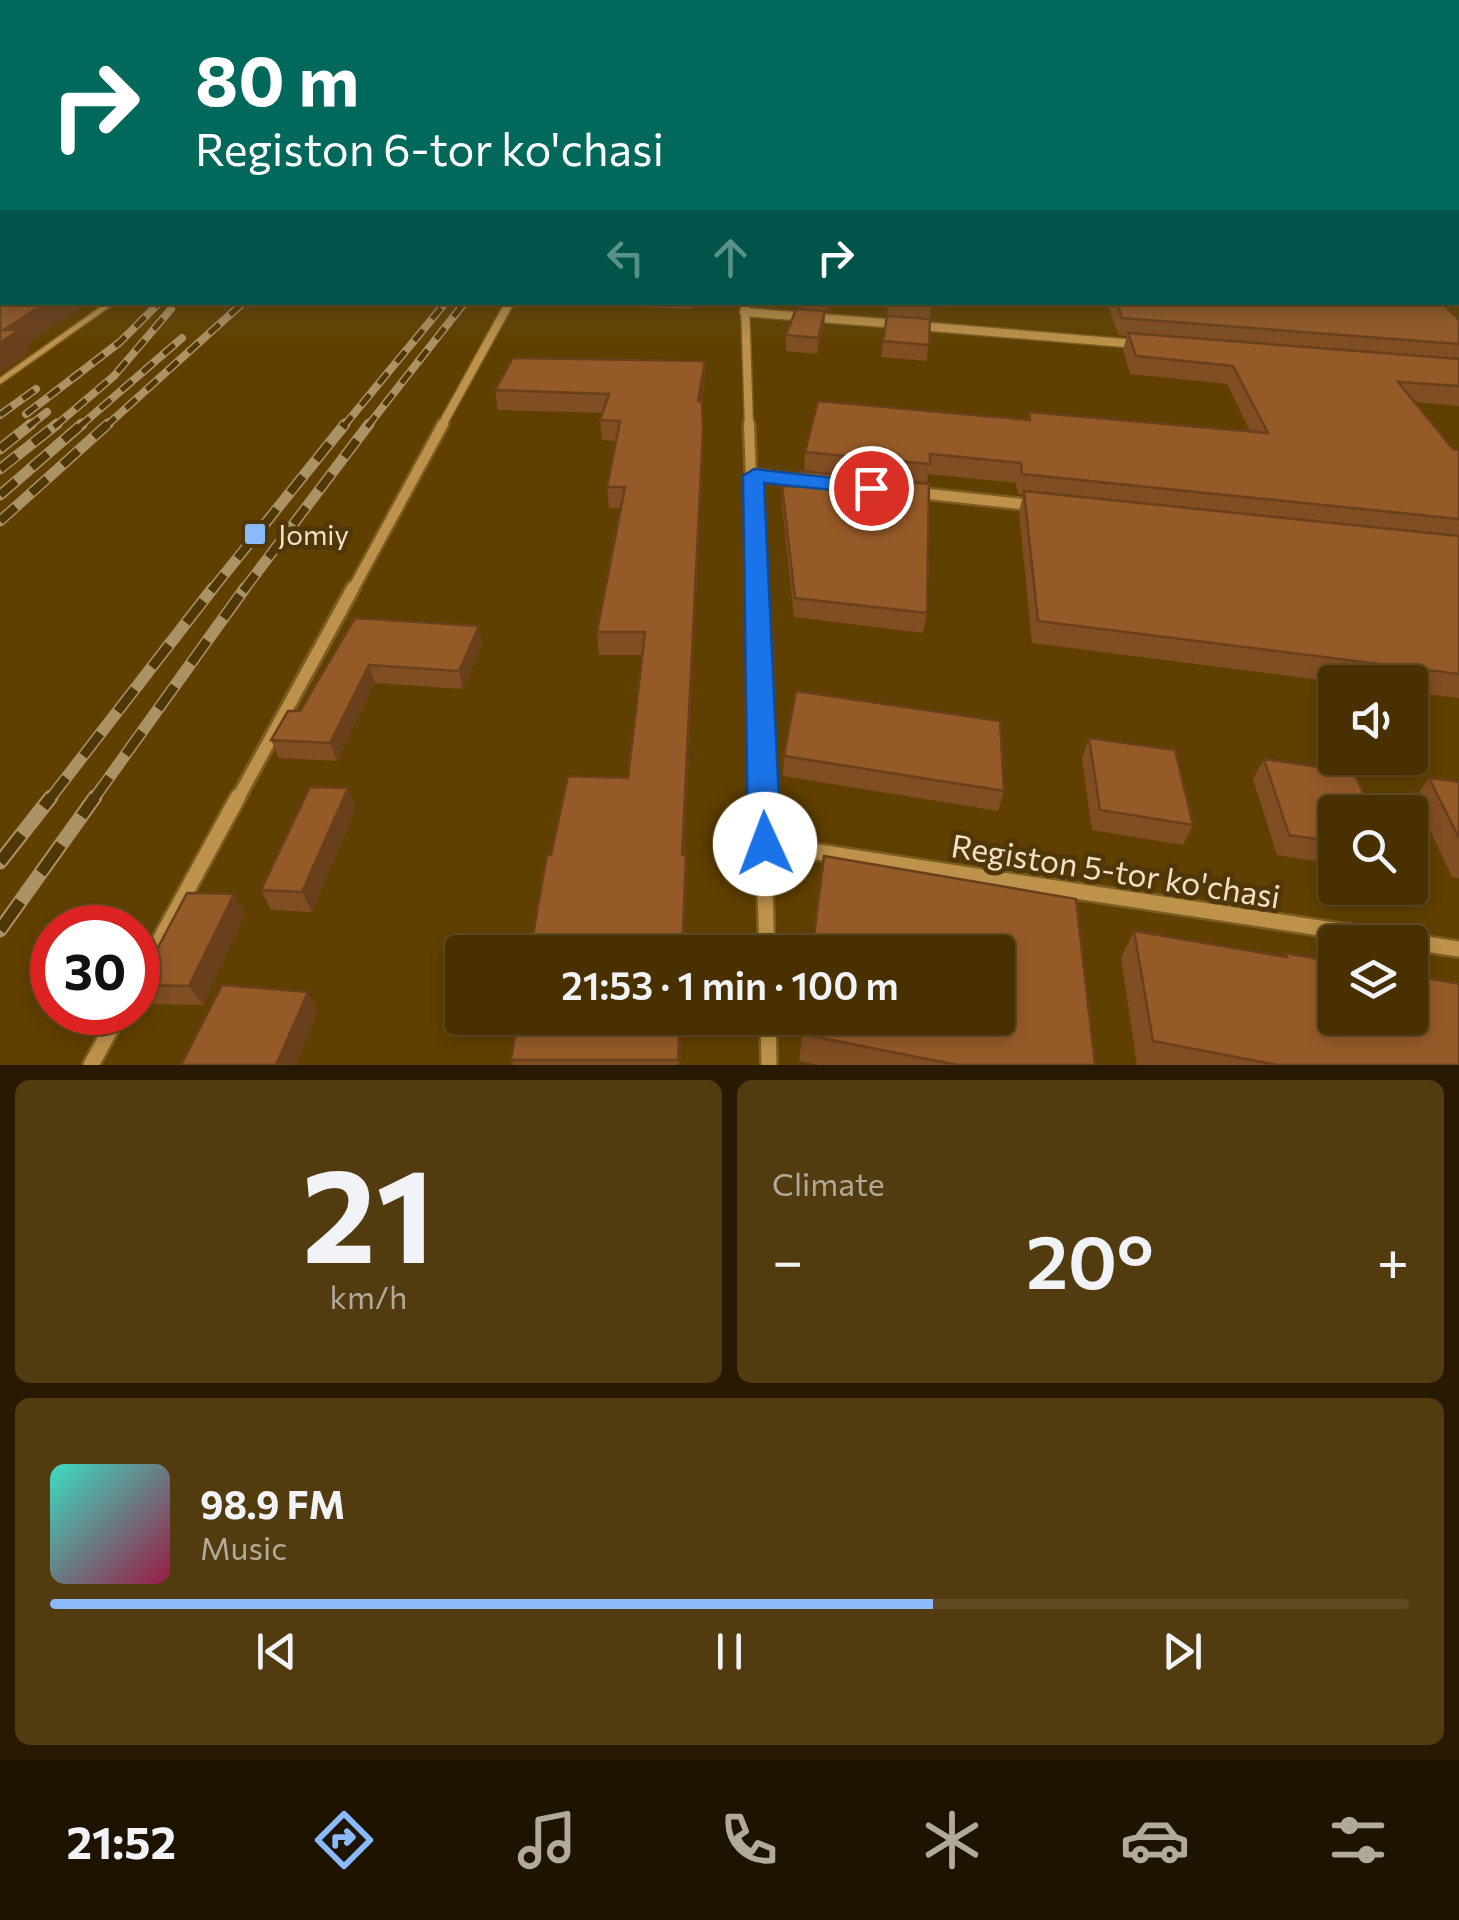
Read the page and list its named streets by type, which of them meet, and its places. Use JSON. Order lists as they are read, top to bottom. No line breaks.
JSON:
{"streets":{"street":["Registon 5-tor ko'chasi"]},"places":{"transit":["Jomiy"]},"page":{"turn":["80 m","Registon 6-tor ko'chasi"],"limit":"30","trip":"21:53 · 1 min · 100 m","tile":[["21","km/h"],"Climate"],"heat":["−","20°","+"],"song":["98.9 FM","Music"],"tabs":"21:52"}}
